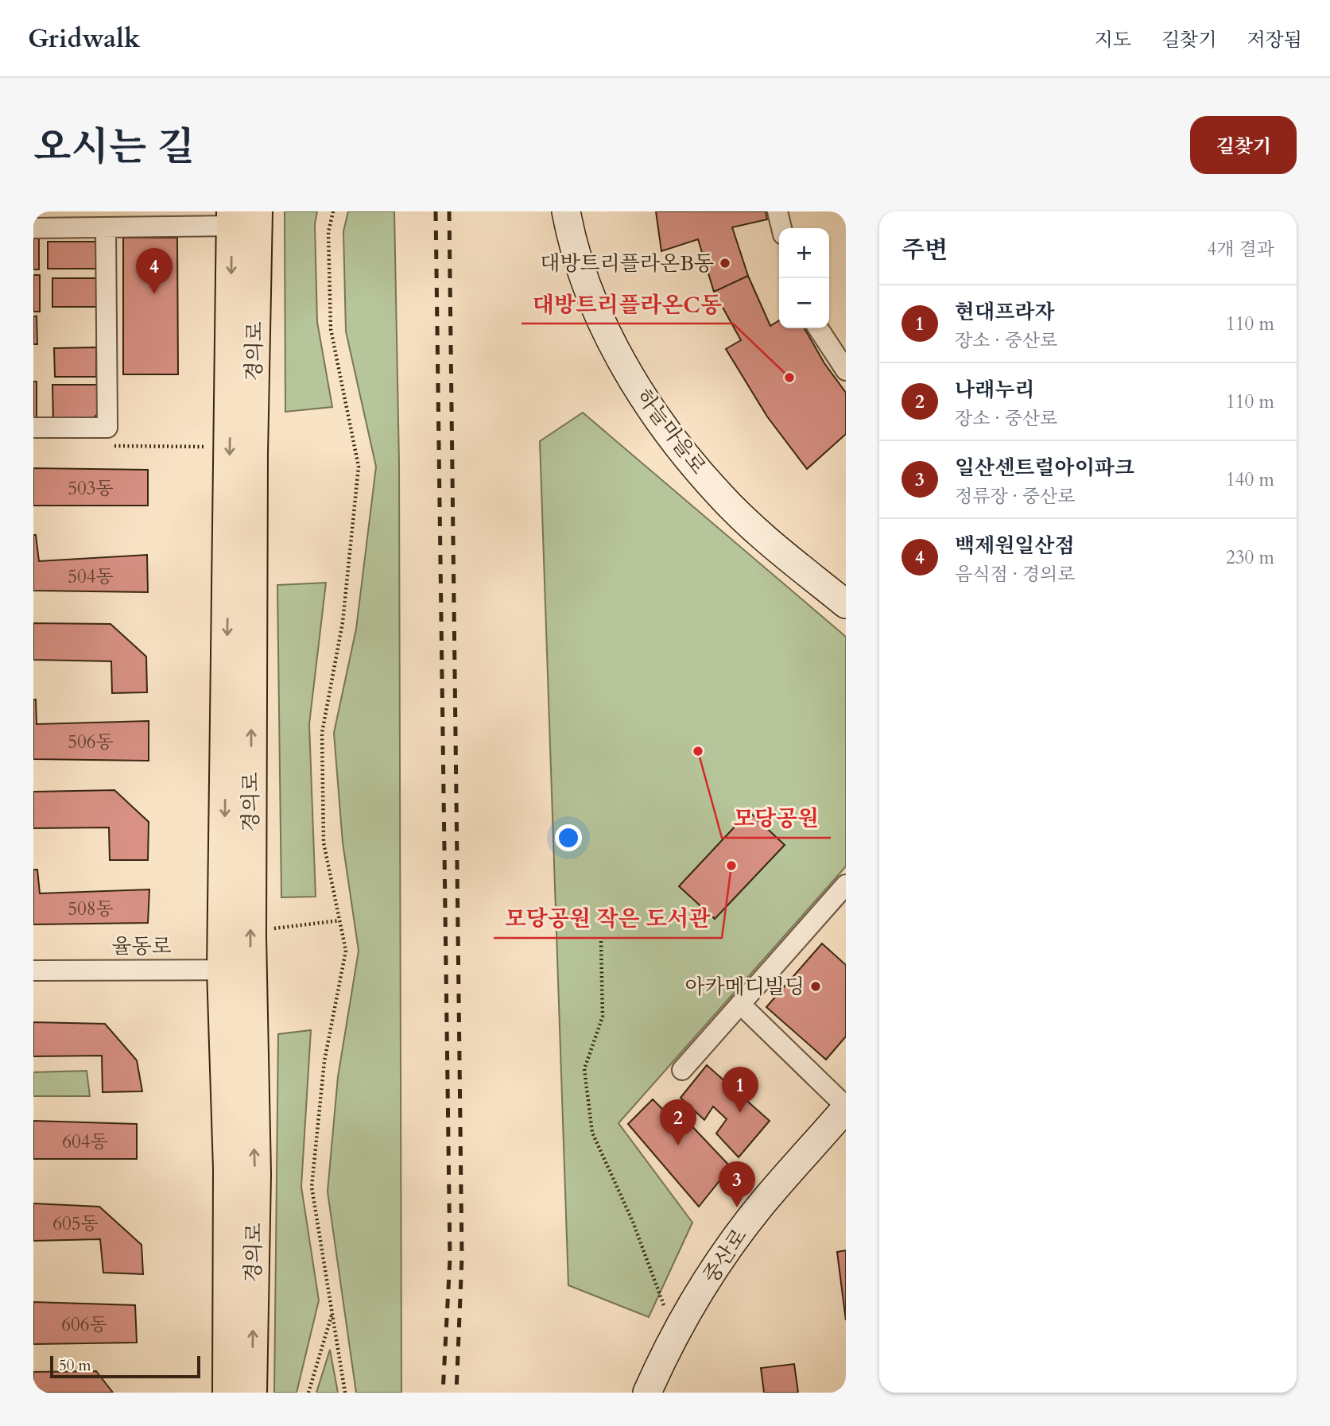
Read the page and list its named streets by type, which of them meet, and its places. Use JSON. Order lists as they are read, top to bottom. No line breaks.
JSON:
{"streets":{"main road":["경의로","하늘마을로","중산로"],"street":["율동로"]},"crossings":[["경의로","율동로"]],"places":["대방트리플라온B동","대방트리플라온C동","모당공원","모당공원 작은 도서관","아카메디빌딩"],"house_numbers":["503동","504동","506동","508동","604동","605동","606동"],"scale_bar":"50 m","page":{"header":"Gridwalk","nav":["지도","길찾기","저장됨"],"title":"오시는 길","buttons":"길찾기","heading":["주변","4개 결과"],"map_buttons":["+","−"],"pins":["4","1","2","3"],"list":[{"mark":"1","name":"현대프라자","note":"장소 · 중산로","value":"110 m"},{"mark":"2","name":"나래누리","note":"장소 · 중산로","value":"110 m"},{"mark":"3","name":"일산센트럴아이파크","note":"정류장 · 중산로","value":"140 m"},{"mark":"4","name":"백제원일산점","note":"음식점 · 경의로","value":"230 m"}],"scale":"50 m"}}
